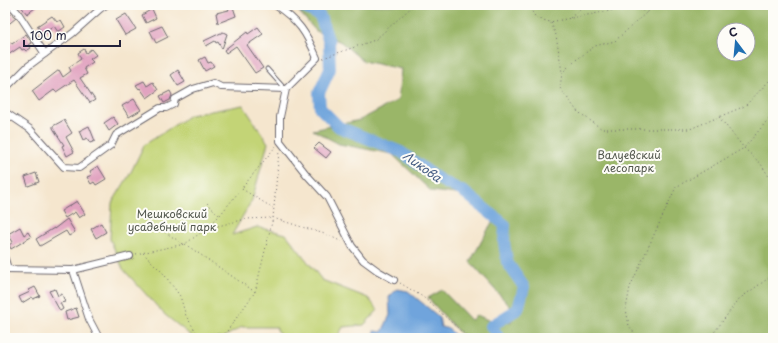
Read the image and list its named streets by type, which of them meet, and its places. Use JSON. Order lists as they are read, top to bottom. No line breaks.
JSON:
{"water":["Ликова"],"parks":["Валуевский лесопарк","Мешковский усадебный парк"],"scale_bar":"100 m","north":"top"}
